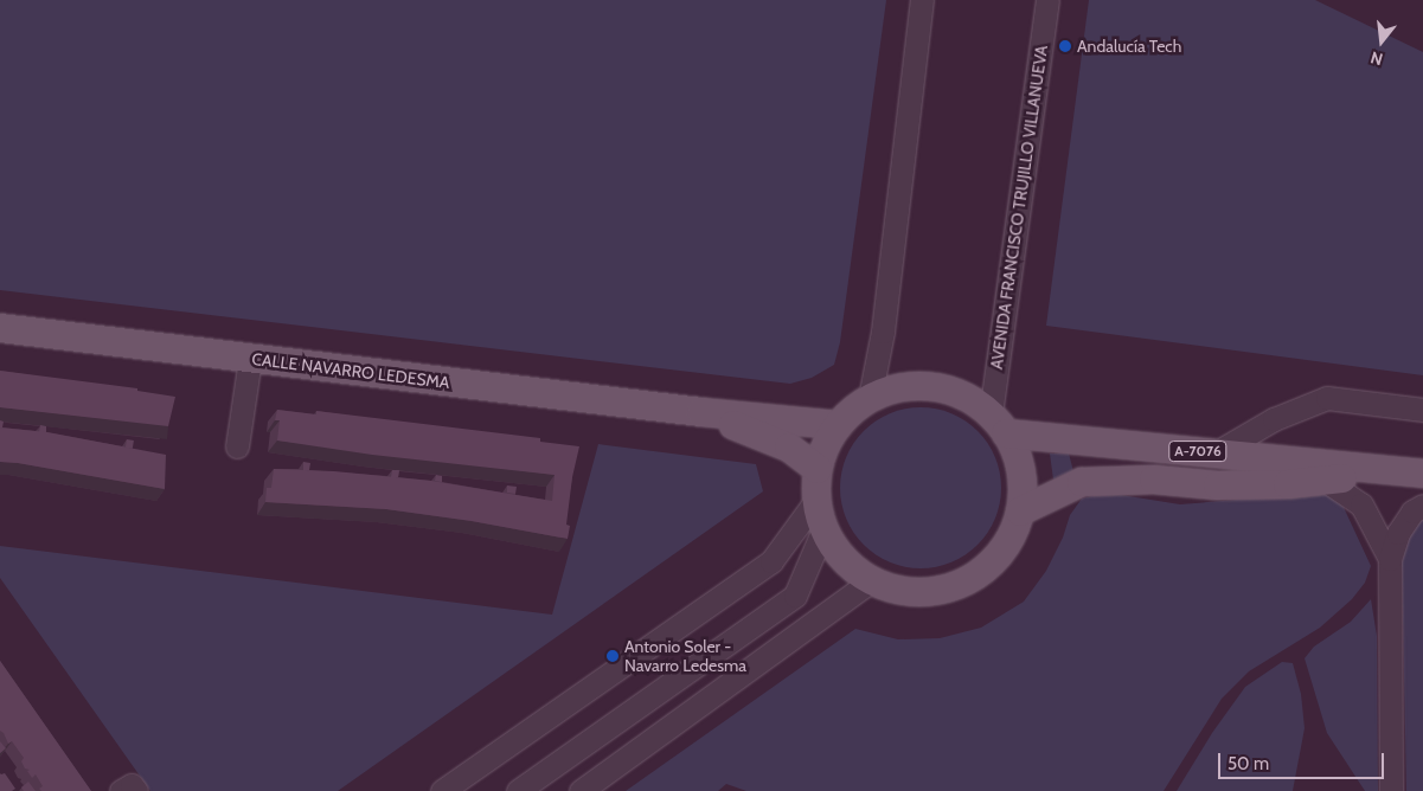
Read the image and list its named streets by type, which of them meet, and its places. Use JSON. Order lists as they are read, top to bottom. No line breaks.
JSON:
{"streets":{"main road":["CALLE NAVARRO LEDESMA","A-7076"],"street":["AVENIDA FRANCISCO TRUJILLO VILLANUEVA"]},"crossings":[["AVENIDA FRANCISCO TRUJILLO VILLANUEVA","CALLE NAVARRO LEDESMA"],["AVENIDA FRANCISCO TRUJILLO VILLANUEVA","A-7076"],["CALLE NAVARRO LEDESMA","A-7076"]],"places":["Andalucía Tech","Antonio Soler - Navarro Ledesma"],"scale_bar":"50 m","north":"bottom"}
